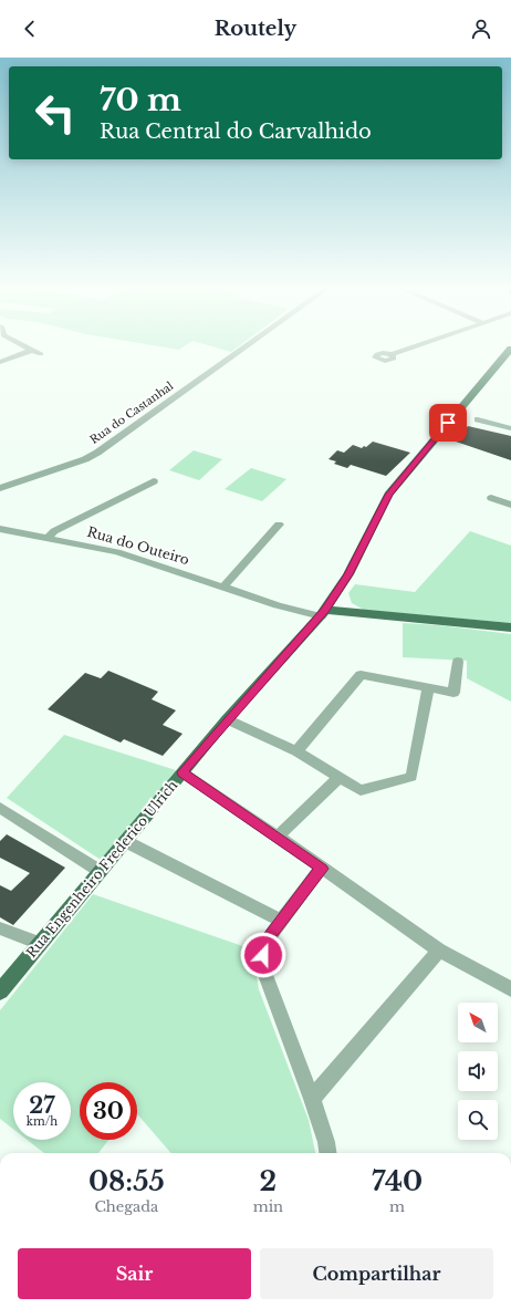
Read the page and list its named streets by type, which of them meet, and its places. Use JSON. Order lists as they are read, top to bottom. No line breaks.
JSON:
{"streets":{"main road":["Rua Engenheiro Frederico Ulrich"],"street":["Rua do Castanhal","Rua do Outeiro"]},"crossings":[["Rua do Outeiro","Rua Engenheiro Frederico Ulrich"]],"north":"top left","page":{"header":"Routely","turn":["70 m","Rua Central do Carvalhido"],"speed":"27 km/h","limit":"30","eta":["08:55","Chegada","2","min","740","m"],"buttons":["Sair","Compartilhar"]}}
